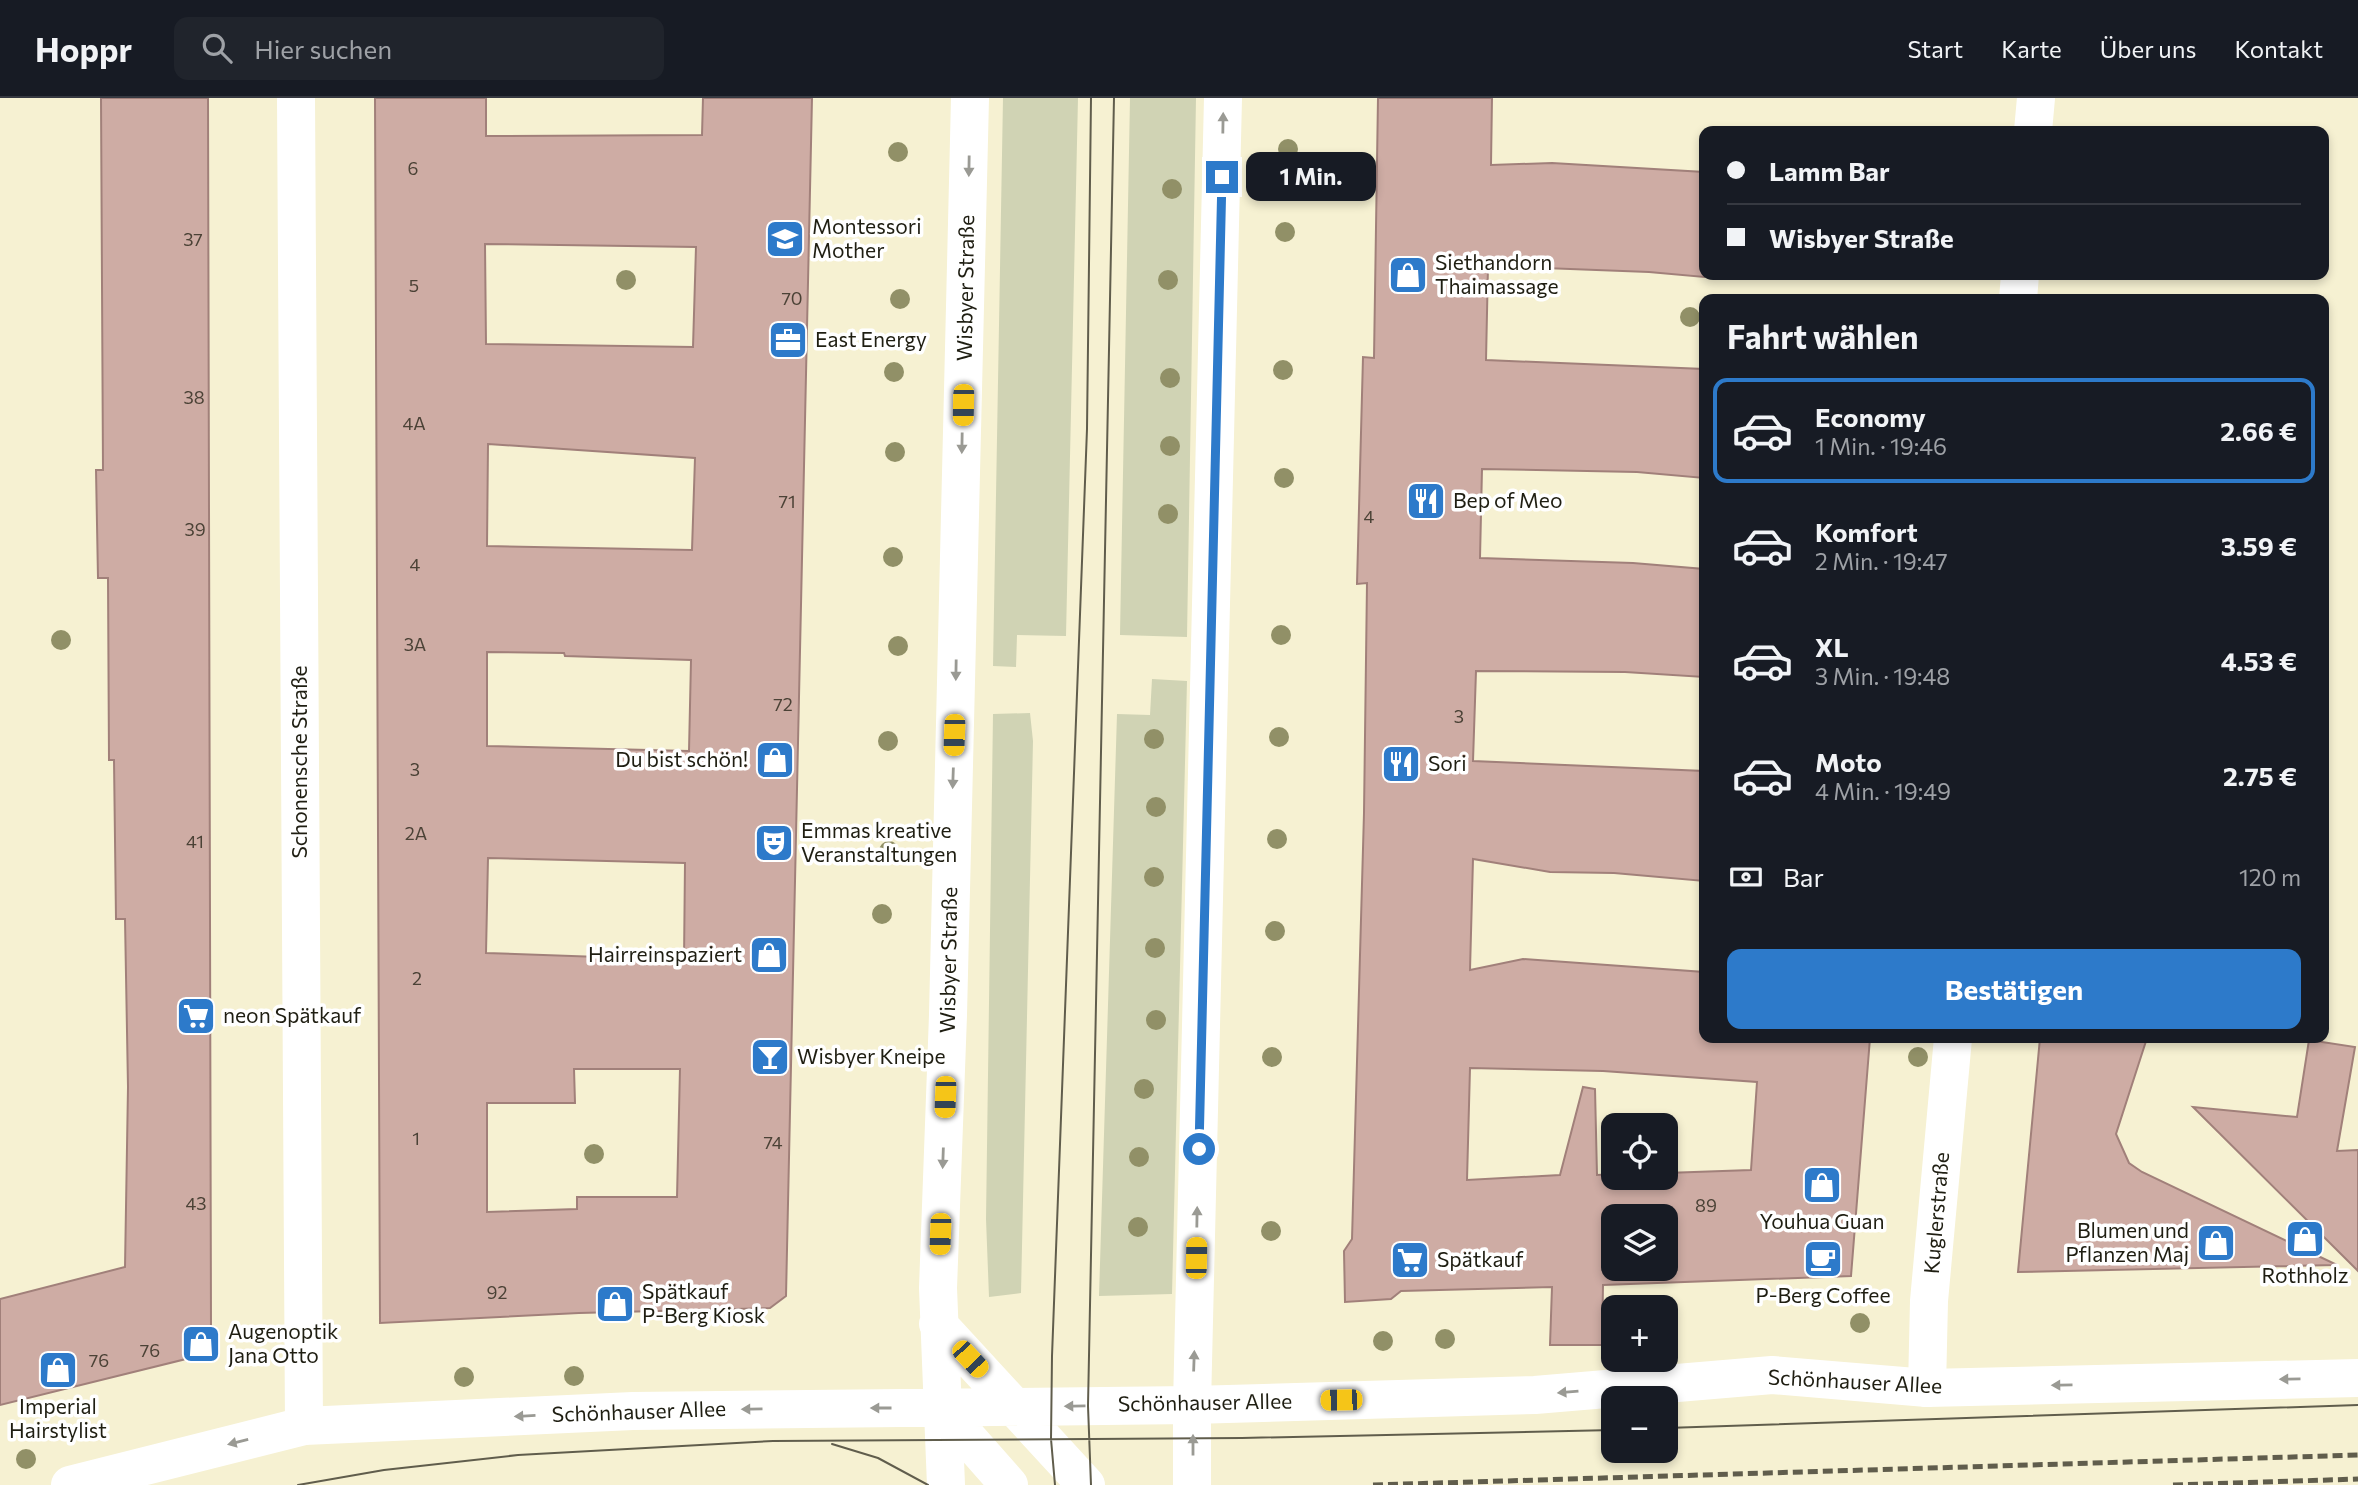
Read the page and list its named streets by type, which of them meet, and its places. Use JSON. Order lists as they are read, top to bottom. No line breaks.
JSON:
{"streets":{"main road":["Wisbyer Straße","Schonensche Straße","Kuglerstraße","Schönhauser Allee"]},"crossings":[["Wisbyer Straße","Schönhauser Allee"],["Schonensche Straße","Schönhauser Allee"],["Kuglerstraße","Schönhauser Allee"]],"one_way":["Schönhauser Allee"],"places":{"school or university":["Montessori Mother"],"shop":["Siethandorn Thaimassage","Du bist schön!","Hairreinspaziert","Youhua Guan","Rothholz","Blumen und Pflanzen Maj","Spätkauf P-Berg Kiosk","Augenoptik Jana Otto","Imperial Hairstylist"],"office":["East Energy"],"restaurant":["Bep of Meo","Sori"],"theatre":["Emmas kreative Veranstaltungen"],"supermarket":["neon Spätkauf","Spätkauf"],"bar":["Wisbyer Kneipe"],"cafe":["P-Berg Coffee"]},"house_numbers":["6","37","5","70","38","4A","71","4","39","4","3A","72","3","3","2A","41","2","1","74","43","89","92","76","76"],"page":{"header":"Hoppr","search":"Hier suchen","nav":["Start","Karte","Über uns","Kontakt"],"banner":["Lamm Bar","Wisbyer Straße"],"bubble":"1 Min.","heading":"Fahrt wählen","list":[{"name":"Economy","note":"1 Min. · 19:46","value":"2.66 €"},{"name":"Komfort","note":"2 Min. · 19:47","value":"3.59 €"},{"name":"XL","note":"3 Min. · 19:48","value":"4.53 €"},{"name":"Moto","note":"4 Min. · 19:49","value":"2.75 €"}],"pay":["Bar","120 m"],"buttons":"Bestätigen","map_buttons":["+","−"]}}
